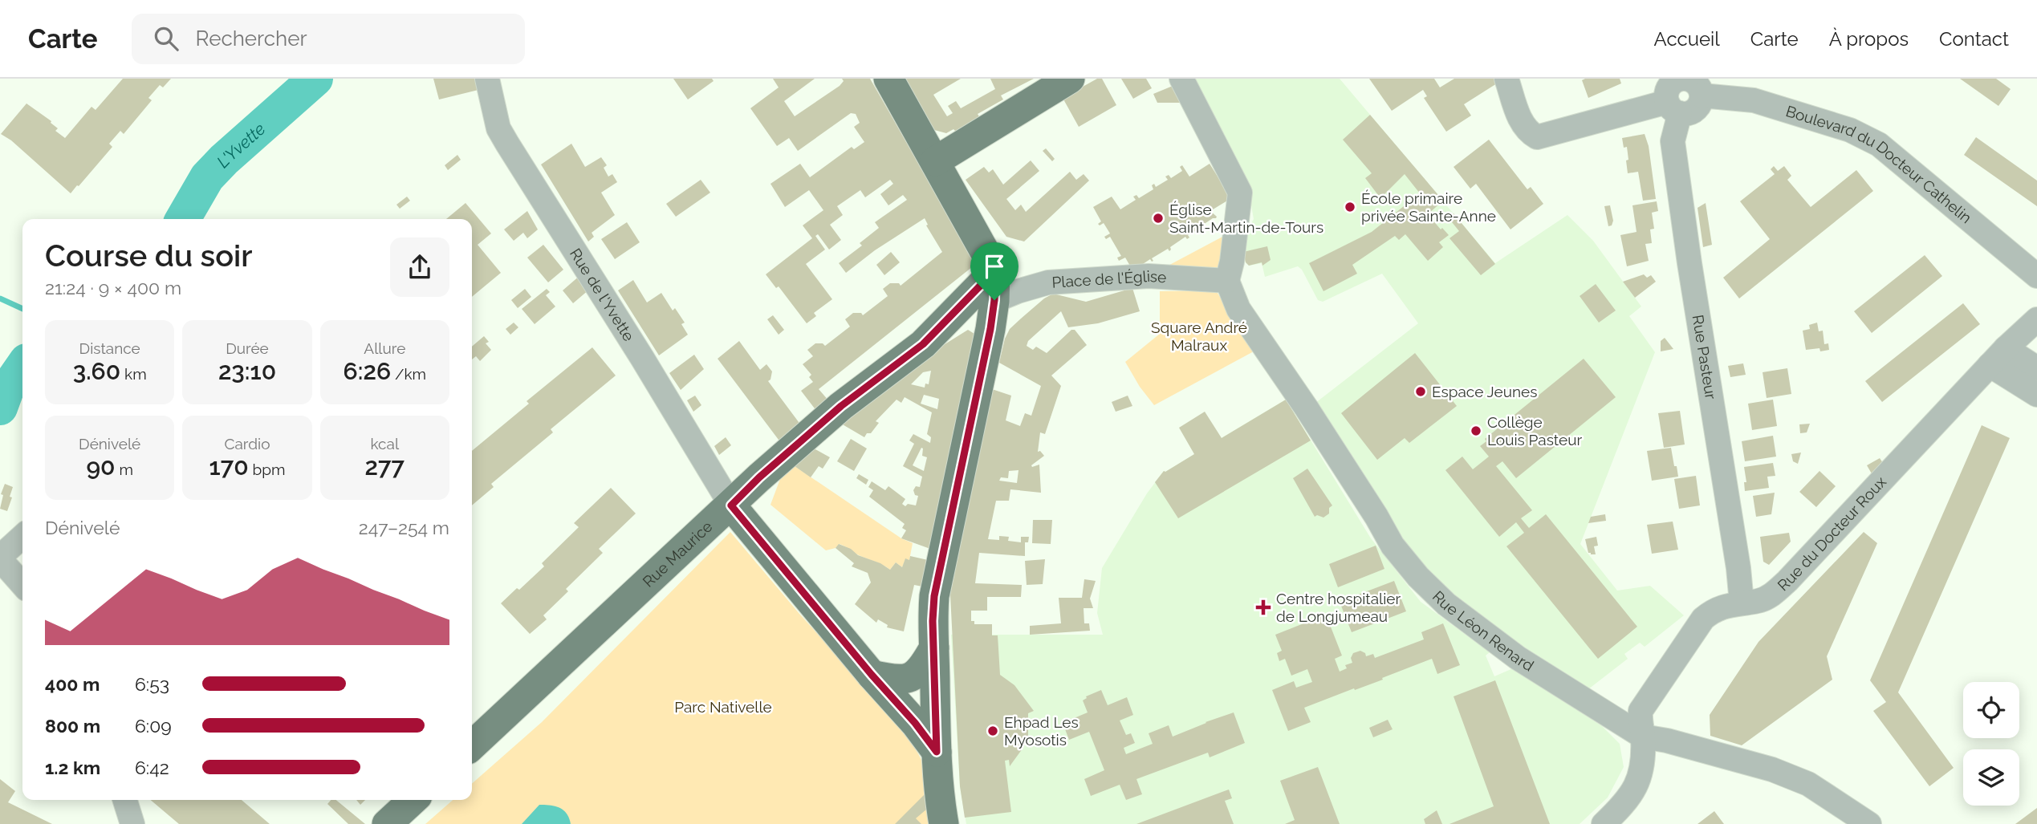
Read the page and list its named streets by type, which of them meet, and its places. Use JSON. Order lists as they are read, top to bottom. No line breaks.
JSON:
{"streets":{"main road":["Rue Maurice"],"street":["Boulevard du Docteur Cathelin","Place de l'Église","Rue de l'Yvette","Rue Pasteur","Rue du Docteur Roux","Rue Léon Renard"]},"crossings":[["Boulevard du Docteur Cathelin","Rue Pasteur"],["Place de l'Église","Rue Maurice"],["Place de l'Église","Rue Léon Renard"],["Rue de l'Yvette","Rue Maurice"],["Rue Pasteur","Rue du Docteur Roux"],["Rue du Docteur Roux","Rue Léon Renard"]],"water":["L'Yvette"],"parks":["Square André Malraux","Parc Nativelle"],"places":{"other":["École primaire privée Sainte-Anne","Église Saint-Martin-de-Tours","Espace Jeunes","Collège Louis Pasteur","Ehpad Les Myosotis"],"health":["Centre hospitalier de Longjumeau"]},"page":{"header":"Carte","search":"Rechercher","nav":["Accueil","Carte","À propos","Contact"],"heading":["Course du soir","21:24 · 9 × 400 m"],"stats":[["Distance","3.60 km"],["Durée","23:10"],["Allure","6:26 /km"],["Dénivelé","90 m"],["Cardio","170 bpm"],["kcal","277"]],"chart":["Dénivelé","247–254 m"],"list":[{"name":"400 m","note":"6:53"},{"name":"800 m","note":"6:09"},{"name":"1.2 km","note":"6:42"}]}}
